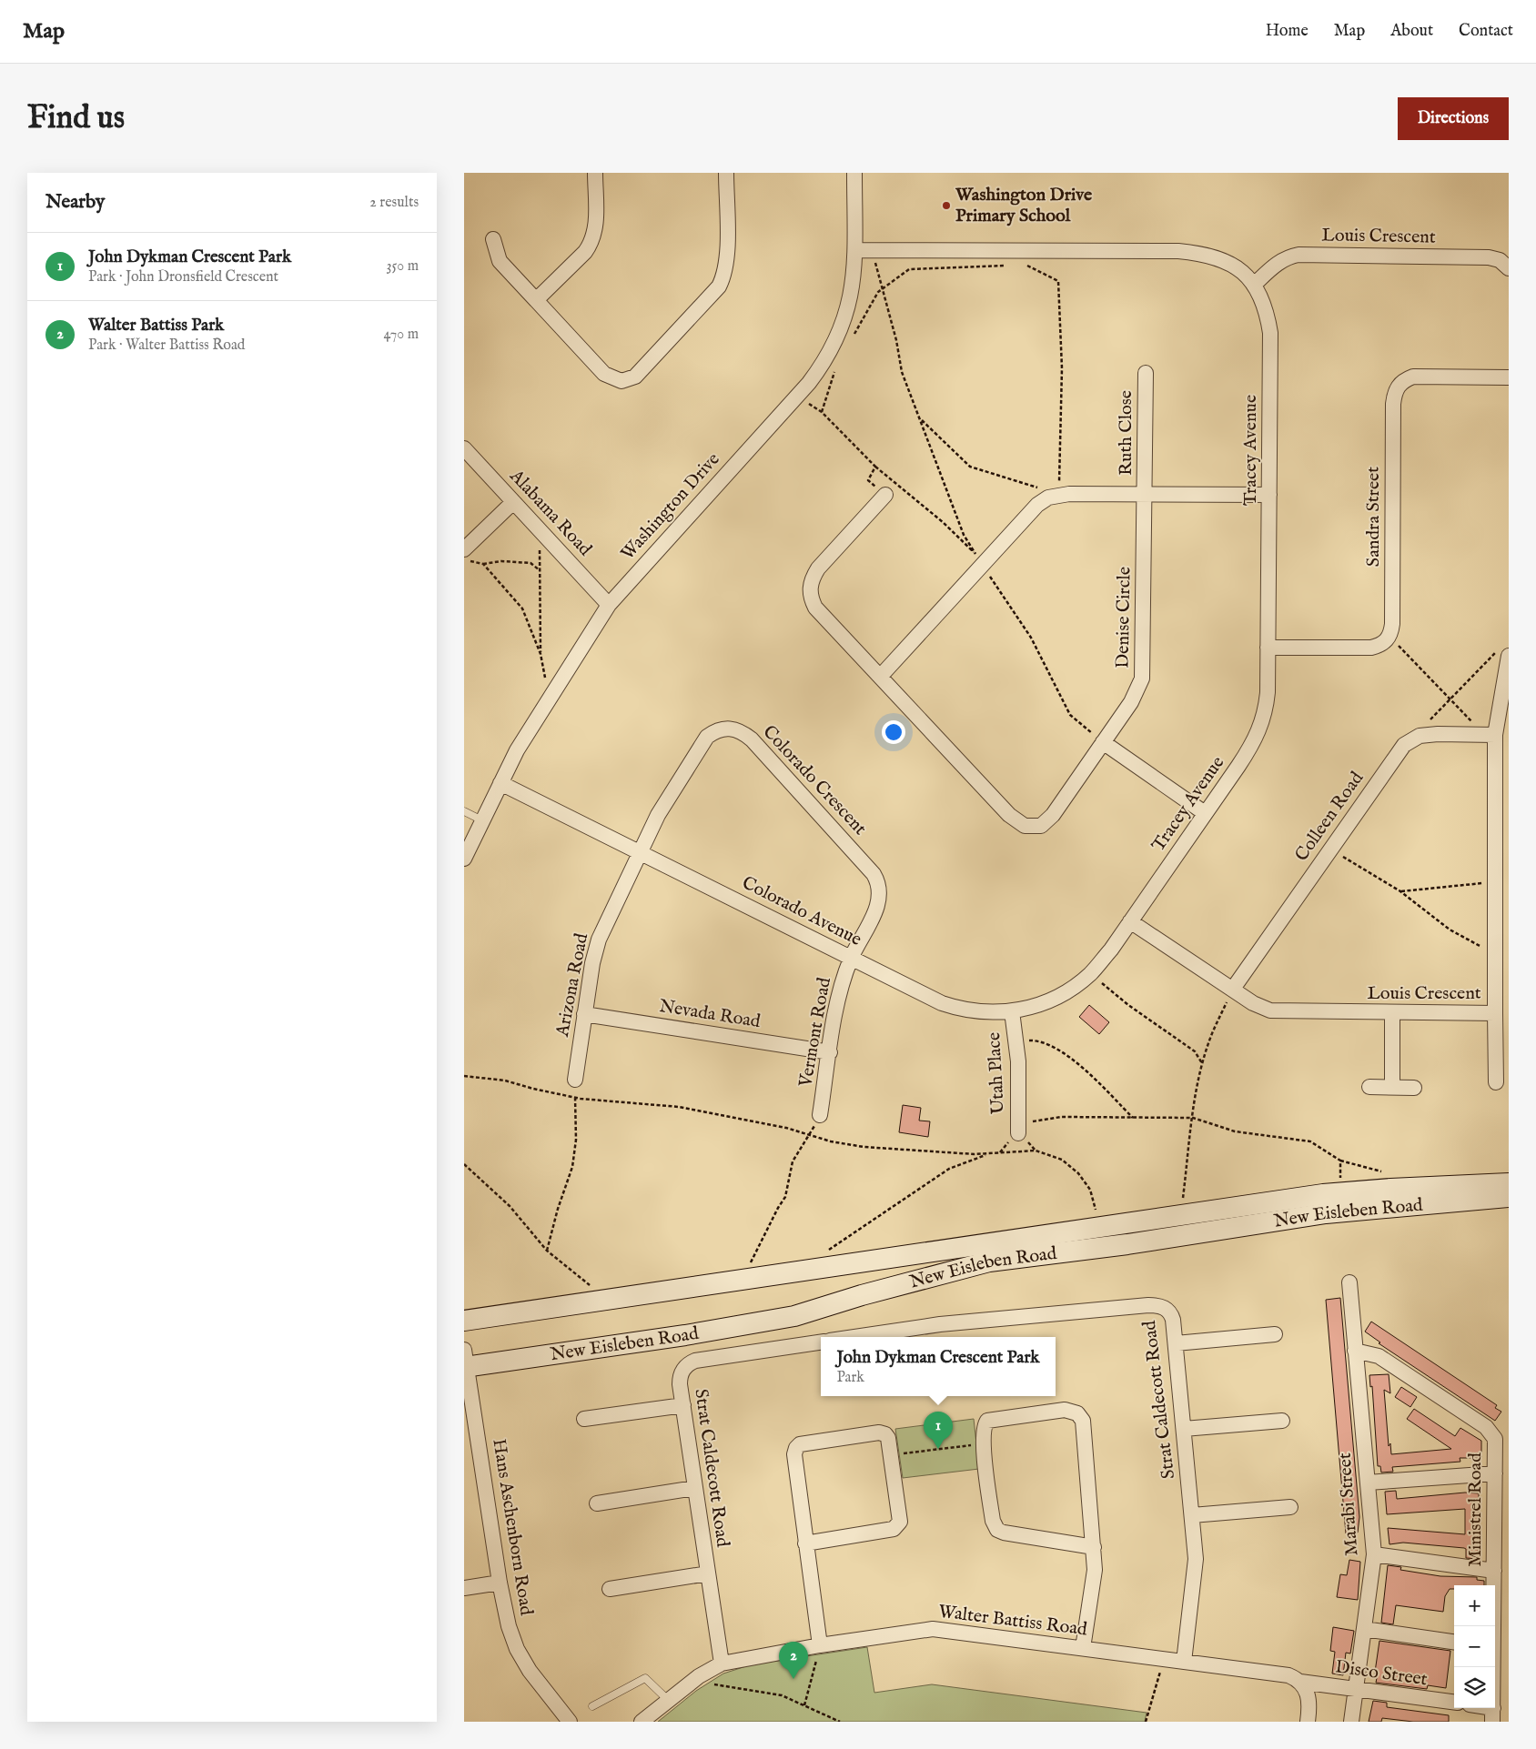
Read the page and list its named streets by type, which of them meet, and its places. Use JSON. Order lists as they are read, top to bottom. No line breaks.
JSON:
{"streets":{"main road":["New Eisleben Road"],"street":["Louis Crescent","Ruth Close","Tracey Avenue","Washington Drive","Alabama Road","Sandra Street","Denise Circle","Colorado Crescent","Colleen Road","Colorado Avenue","Arizona Road","Nevada Road","Vermont Road","Utah Place","Strat Caldecott Road","Marabi Street","Ministrel Road","Hans Aschenborn Road","Walter Battiss Road","Disco Street"]},"crossings":[["Louis Crescent","Tracey Avenue"],["Louis Crescent","Colleen Road"],["Ruth Close","Denise Circle"],["Tracey Avenue","Washington Drive"],["Tracey Avenue","Sandra Street"],["Tracey Avenue","Colorado Avenue"],["Washington Drive","Alabama Road"],["Washington Drive","Colorado Avenue"],["Colorado Crescent","Colorado Avenue"],["Colorado Crescent","Arizona Road"],["Colorado Crescent","Vermont Road"],["Colorado Avenue","Arizona Road"],["Colorado Avenue","Vermont Road"],["Colorado Avenue","Utah Place"],["Arizona Road","Nevada Road"],["Nevada Road","Vermont Road"],["New Eisleben Road","Hans Aschenborn Road"],["Strat Caldecott Road","Walter Battiss Road"],["Marabi Street","Ministrel Road"],["Marabi Street","Disco Street"],["Walter Battiss Road","Disco Street"]],"places":["Washington Drive Primary School"],"page":{"header":"Map","nav":["Home","Map","About","Contact"],"buttons":"Directions","title":"Find us","heading":["Nearby","2 results"],"list":[{"mark":"1","name":"John Dykman Crescent Park","note":"Park · John Dronsfield Crescent","value":"350 m"},{"mark":"2","name":"Walter Battiss Park","note":"Park · Walter Battiss Road","value":"470 m"}],"popup":["John Dykman Crescent Park","Park"],"pins":["1","2"],"map_buttons":["+","−"]}}
